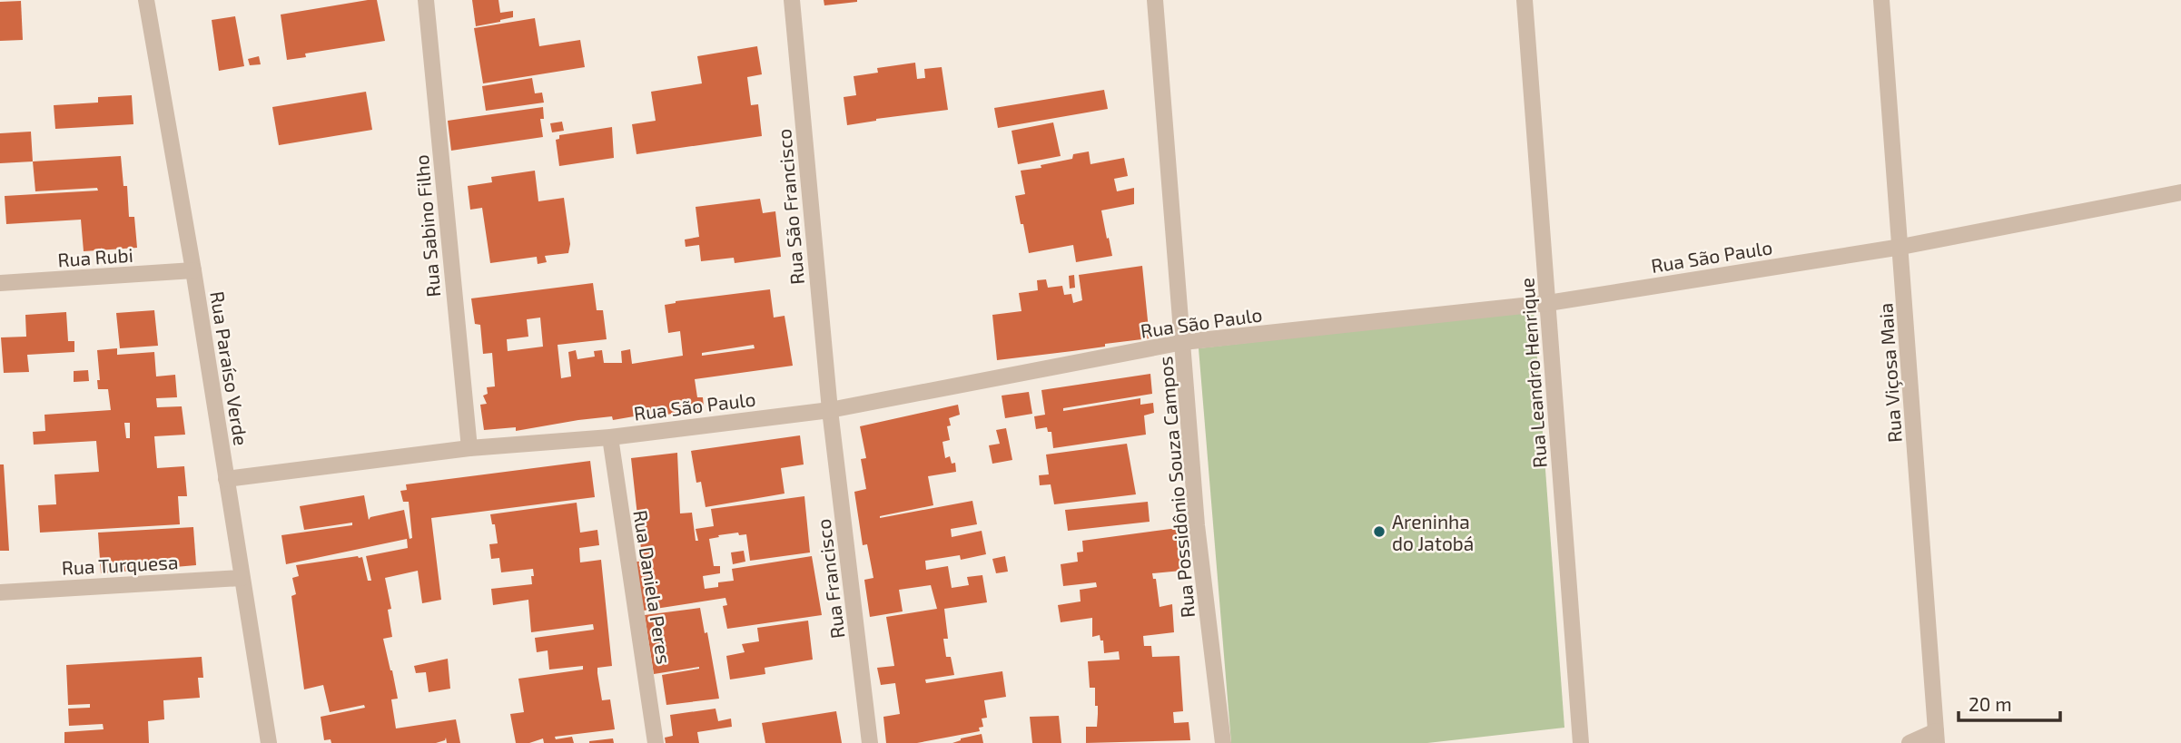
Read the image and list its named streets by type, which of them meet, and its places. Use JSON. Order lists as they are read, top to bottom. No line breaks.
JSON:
{"streets":{"street":["Rua São Francisco","Rua Sabino Filho","Rua São Paulo","Rua Rubi","Rua Paraíso Verde","Rua Leandro Henrique","Rua Viçosa Maia","Rua Possidônio Souza Campos","Rua Turquesa","Rua Francisco","Rua Daniela Peres"]},"crossings":[["Rua São Francisco","Rua São Paulo"],["Rua São Francisco","Rua Francisco"],["Rua Sabino Filho","Rua São Paulo"],["Rua São Paulo","Rua Paraíso Verde"],["Rua São Paulo","Rua Leandro Henrique"],["Rua São Paulo","Rua Viçosa Maia"],["Rua São Paulo","Rua Possidônio Souza Campos"],["Rua São Paulo","Rua Francisco"],["Rua São Paulo","Rua Daniela Peres"],["Rua Rubi","Rua Paraíso Verde"],["Rua Paraíso Verde","Rua Turquesa"]],"places":["Areninha do Jatobá"],"scale_bar":"20 m"}
